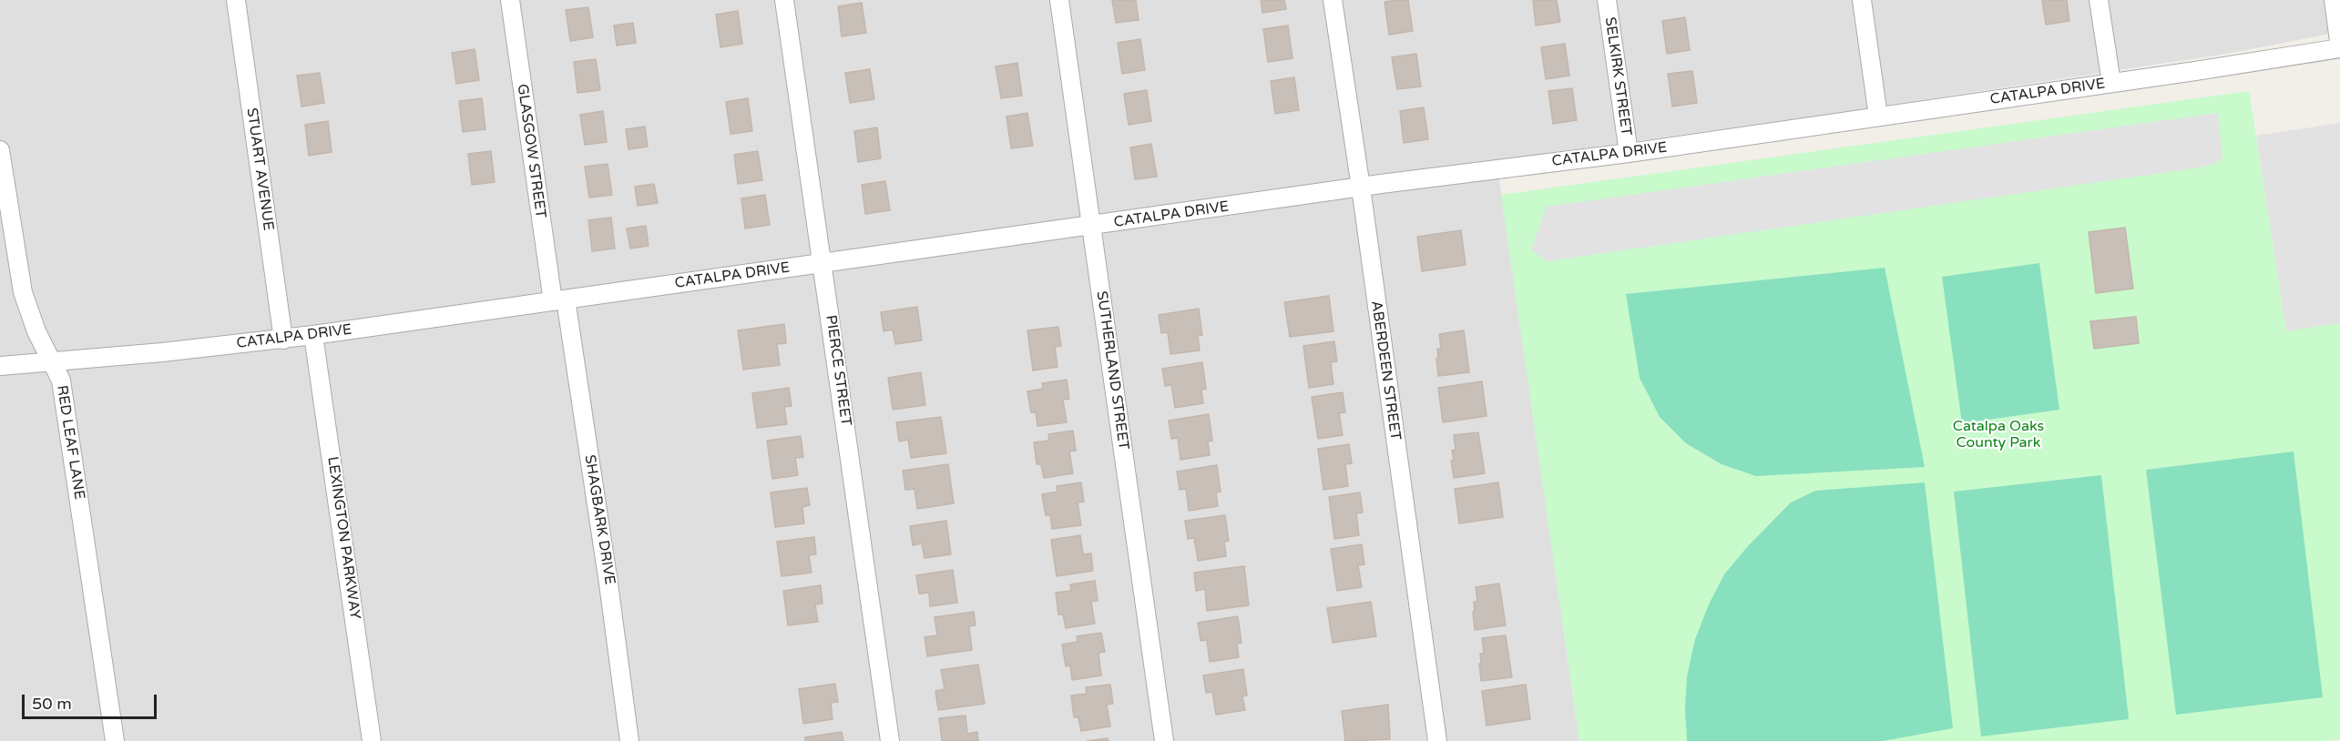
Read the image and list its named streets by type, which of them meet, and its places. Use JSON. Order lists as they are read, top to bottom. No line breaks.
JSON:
{"streets":{"street":["SELKIRK STREET","CATALPA DRIVE","GLASGOW STREET","STUART AVENUE","PIERCE STREET","SUTHERLAND STREET","ABERDEEN STREET","RED LEAF LANE","SHAGBARK DRIVE","LEXINGTON PARKWAY"]},"crossings":[["SELKIRK STREET","CATALPA DRIVE"],["CATALPA DRIVE","GLASGOW STREET"],["CATALPA DRIVE","STUART AVENUE"],["CATALPA DRIVE","PIERCE STREET"],["CATALPA DRIVE","SUTHERLAND STREET"],["CATALPA DRIVE","ABERDEEN STREET"],["CATALPA DRIVE","RED LEAF LANE"],["CATALPA DRIVE","SHAGBARK DRIVE"],["CATALPA DRIVE","LEXINGTON PARKWAY"],["GLASGOW STREET","SHAGBARK DRIVE"]],"parks":["Catalpa Oaks County Park"],"scale_bar":"50 m"}
